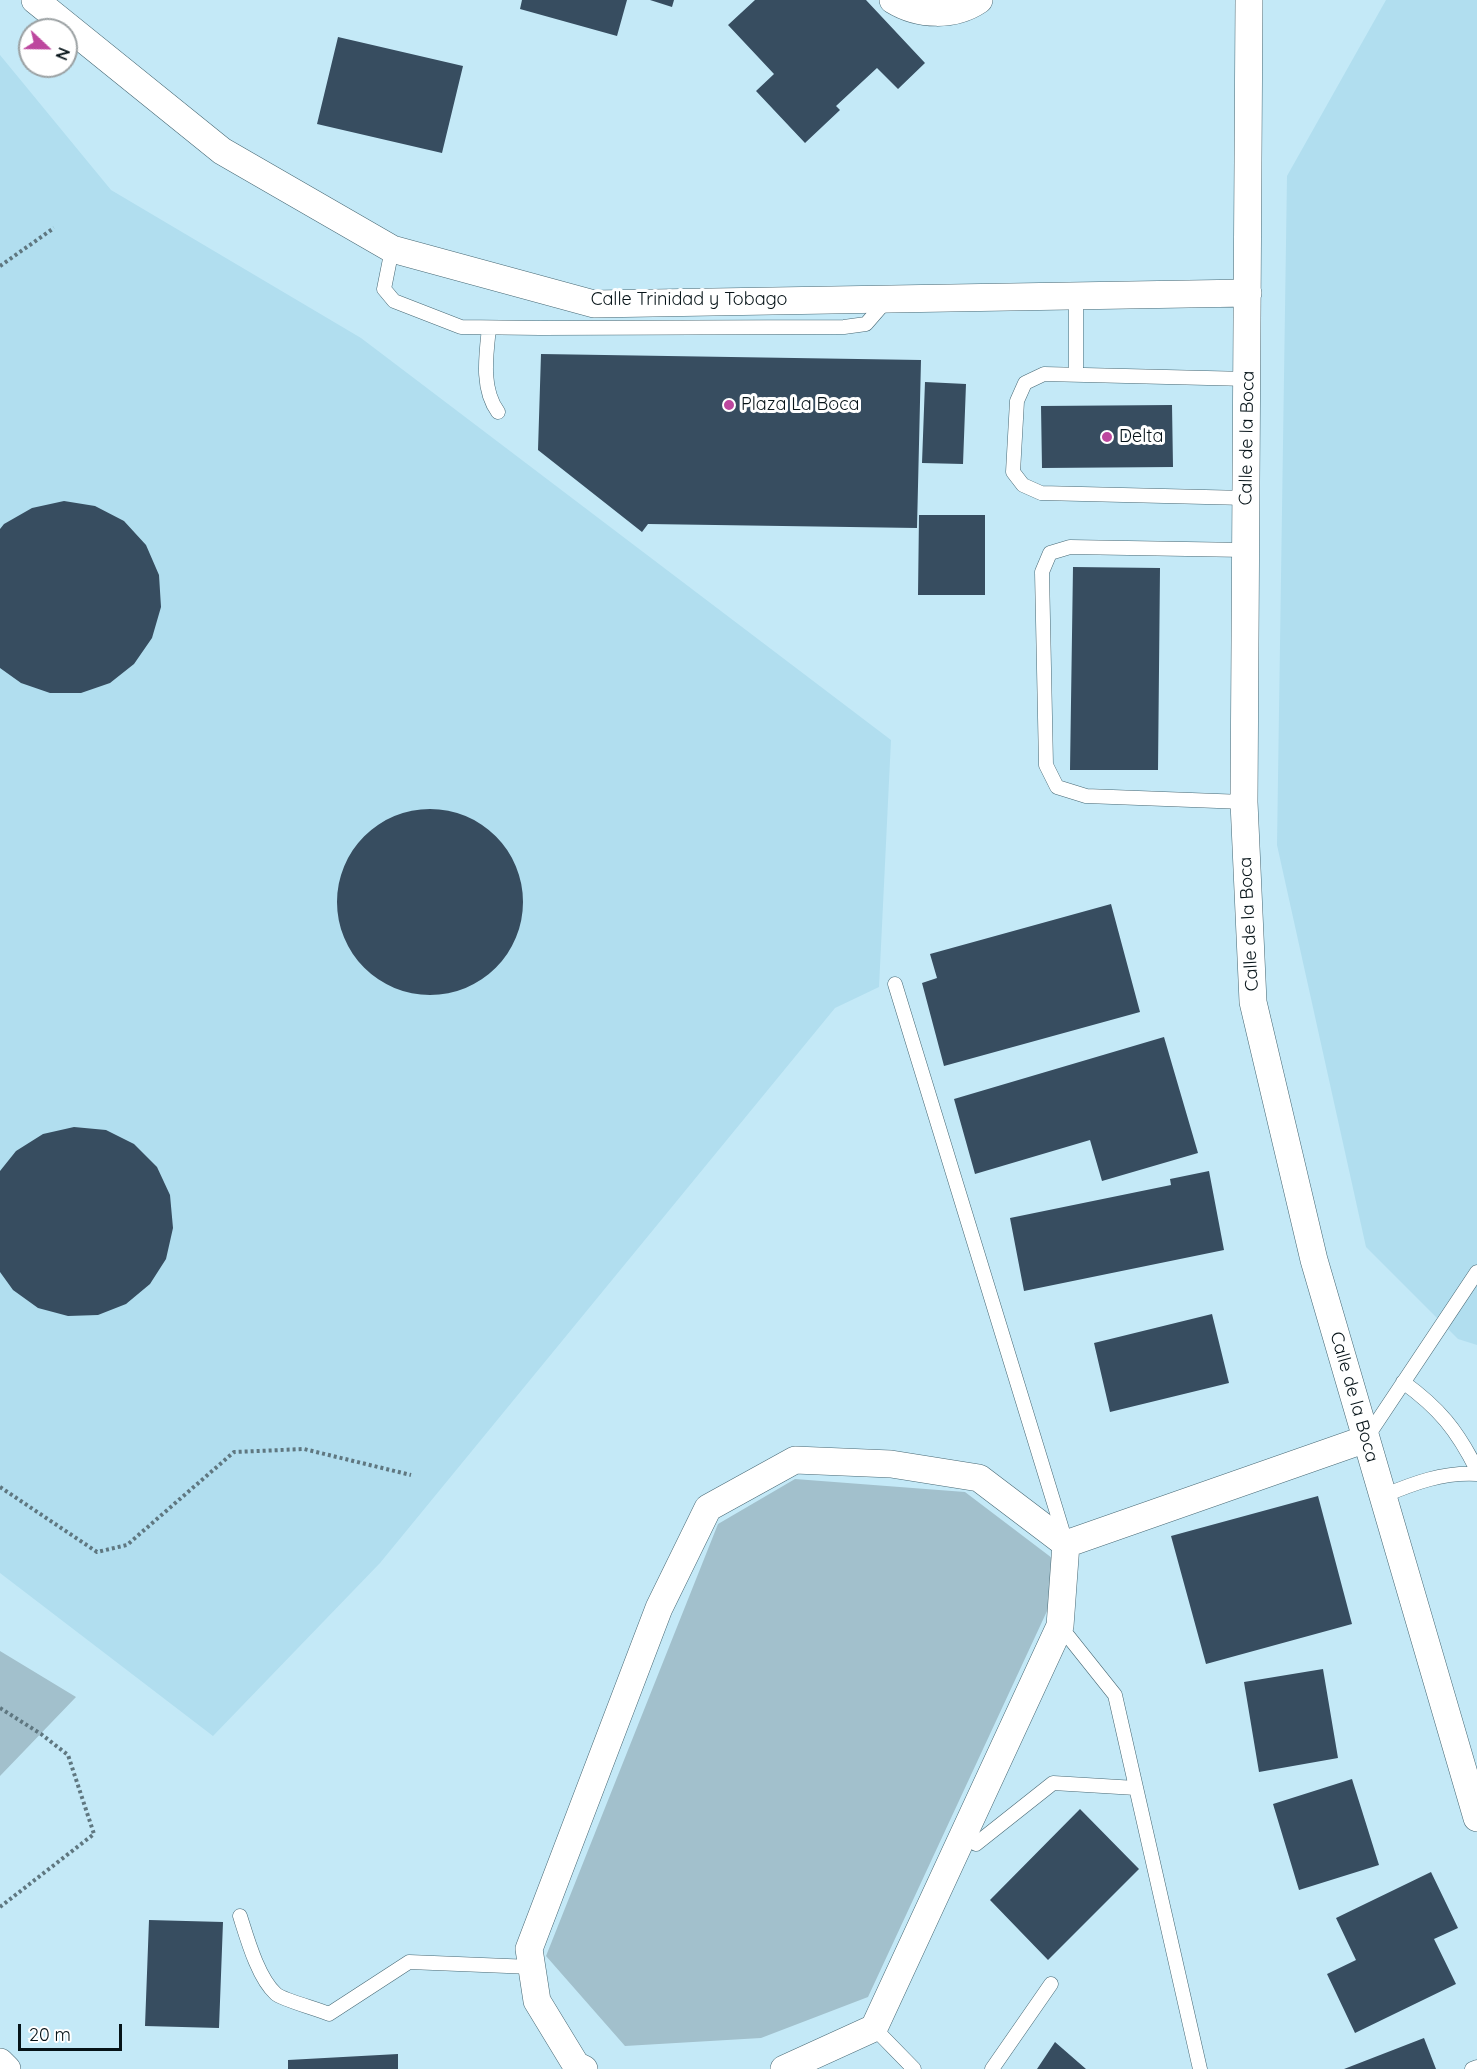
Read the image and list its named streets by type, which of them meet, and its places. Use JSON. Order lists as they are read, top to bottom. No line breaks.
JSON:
{"streets":{"street":["Calle Trinidad y Tobago","Calle de la Boca"]},"crossings":[["Calle Trinidad y Tobago","Calle de la Boca"]],"places":["Plaza La Boca","Delta"],"scale_bar":"20 m","north":"right"}
